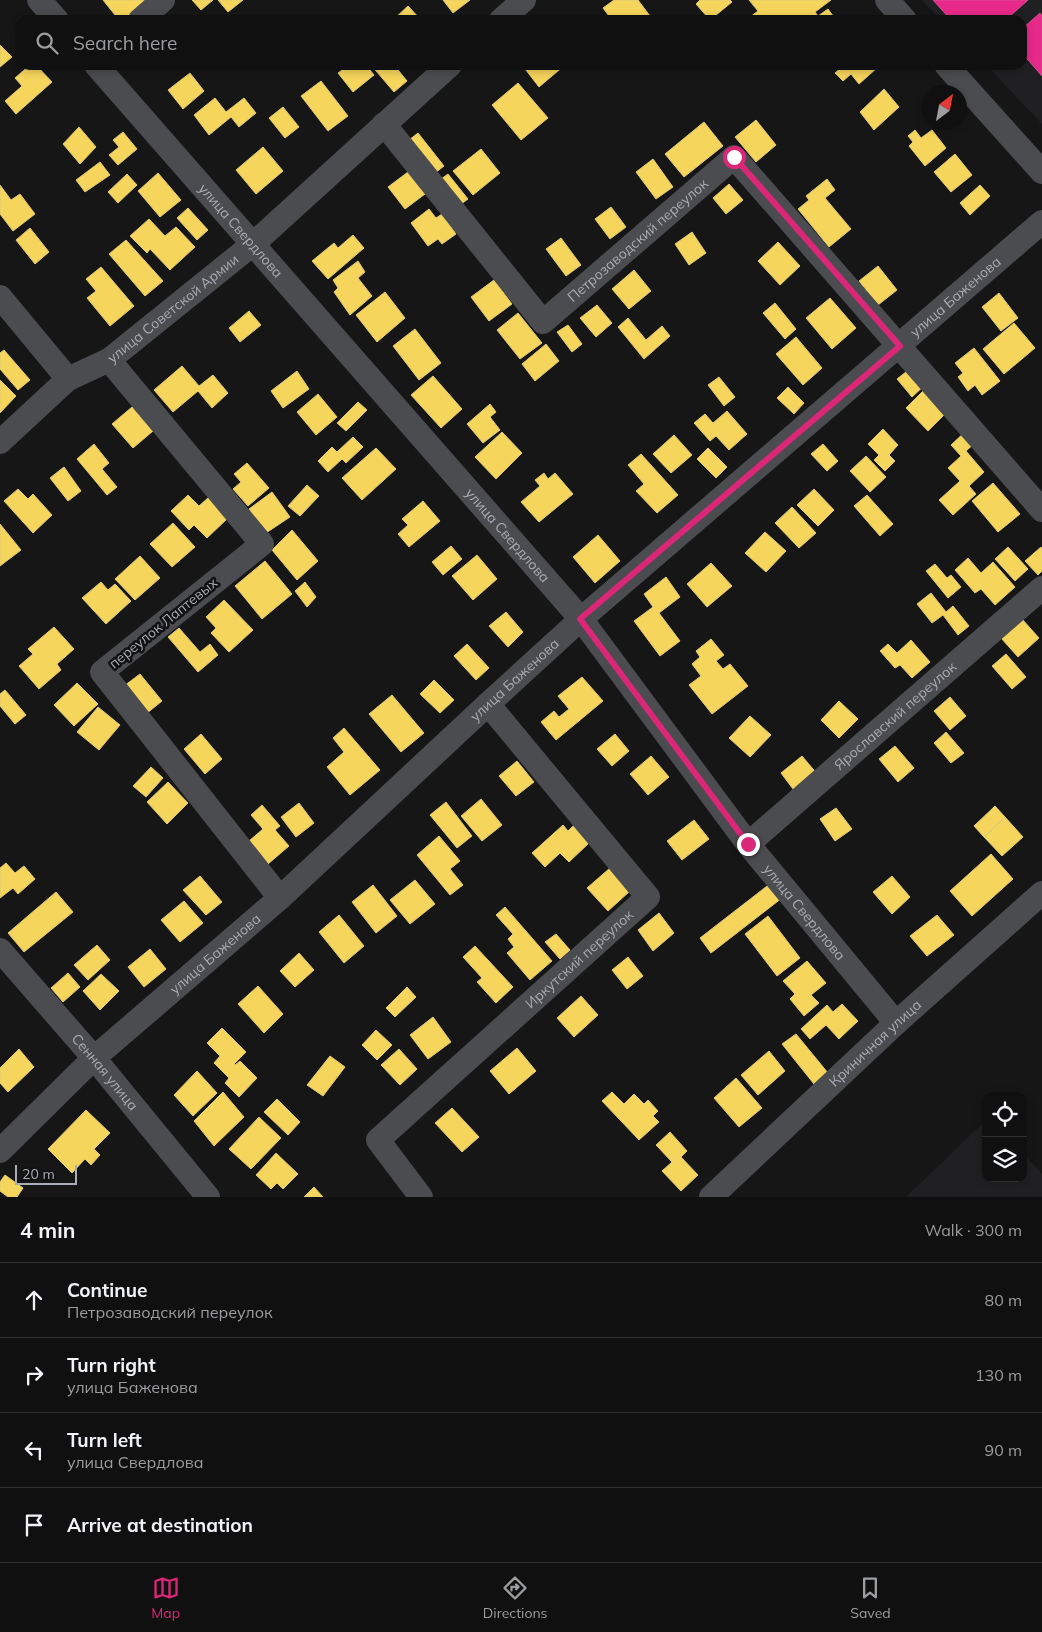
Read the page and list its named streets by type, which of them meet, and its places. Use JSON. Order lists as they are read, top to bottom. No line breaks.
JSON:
{"streets":{"street":["улица Свердлова","Петрозаводский переулок","улица Баженова","улица Советской Армии","переулок Лаптевых","Ярославский переулок","Иркутский переулок","Криничная улица","Сенная улица"]},"crossings":[["улица Свердлова","улица Баженова"],["улица Свердлова","улица Советской Армии"],["улица Свердлова","Ярославский переулок"],["улица Свердлова","Криничная улица"],["Петрозаводский переулок","улица Баженова"],["Петрозаводский переулок","улица Советской Армии"],["улица Баженова","переулок Лаптевых"],["улица Баженова","Иркутский переулок"],["улица Баженова","Сенная улица"],["улица Советской Армии","переулок Лаптевых"]],"scale_bar":"20 m","north":"top right","page":{"search":"Search here","scale":"20 m","heading":["4 min","Walk · 300 m"],"list":[["Continue","Петрозаводский переулок","80 m"],["Turn right","улица Баженова","130 m"],["Turn left","улица Свердлова","90 m"],"Arrive at destination"],"nav":["Map","Directions","Saved"]}}
